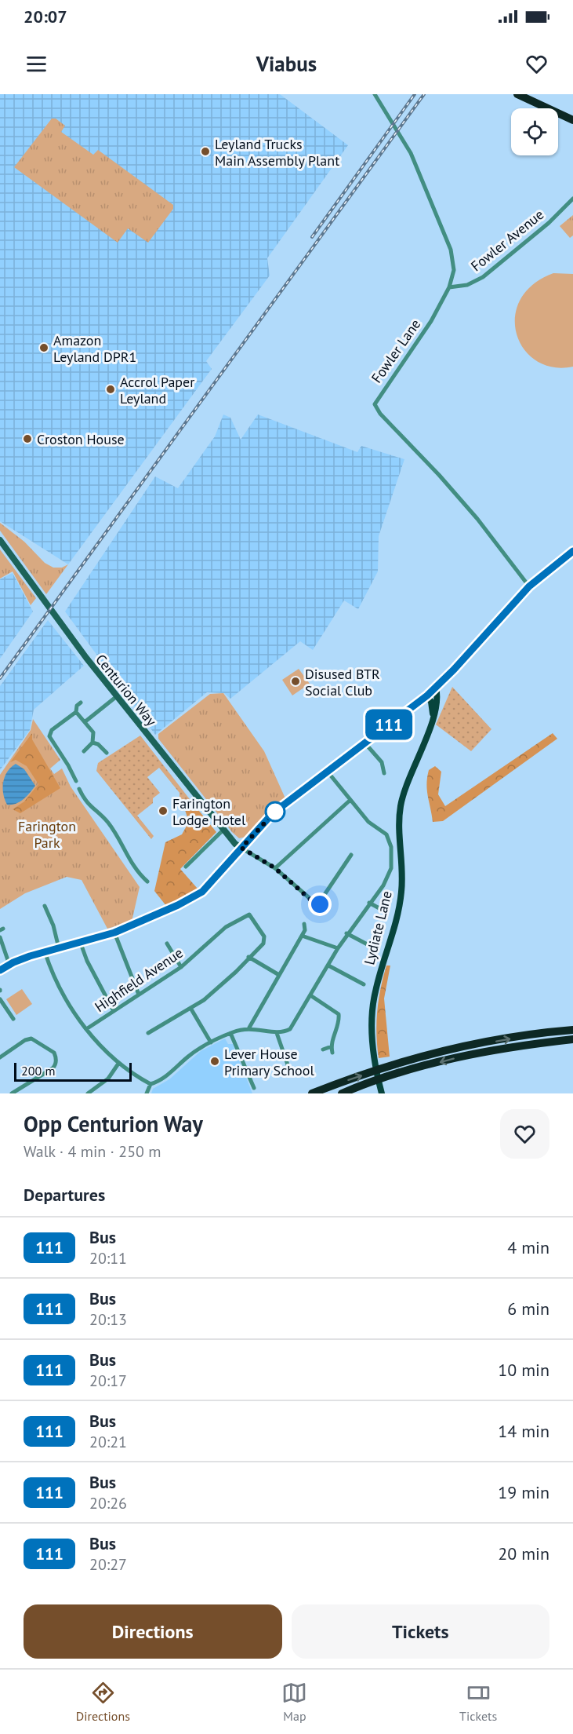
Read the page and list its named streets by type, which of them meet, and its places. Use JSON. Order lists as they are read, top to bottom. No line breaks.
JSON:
{"streets":{"main road":["Centurion Way","Lydiate Lane"],"street":["Fowler Avenue","Fowler Lane","Highfield Avenue"]},"crossings":[["Fowler Avenue","Fowler Lane"]],"parks":["Farington Park"],"places":["Leyland Trucks Main Assembly Plant","Amazon Leyland DPR1","Accrol Paper Leyland","Croston House","Disused BTR Social Club","Farington Lodge Hotel","Lever House Primary School"],"lines":["bus line 111"],"scale_bar":"200 m","page":{"status":"20:07","header":"Viabus","on_map":"111","scale":"200 m","heading":[["Opp Centurion Way","Walk · 4 min · 250 m"],"Departures"],"list":[{"mark":"111","name":"Bus","note":"20:11","value":"4 min"},{"mark":"111","name":"Bus","note":"20:13","value":"6 min"},{"mark":"111","name":"Bus","note":"20:17","value":"10 min"},{"mark":"111","name":"Bus","note":"20:21","value":"14 min"},{"mark":"111","name":"Bus","note":"20:26","value":"19 min"},{"mark":"111","name":"Bus","note":"20:27","value":"20 min"}],"buttons":["Directions","Tickets"],"tabs":["Directions","Map","Tickets"]}}
